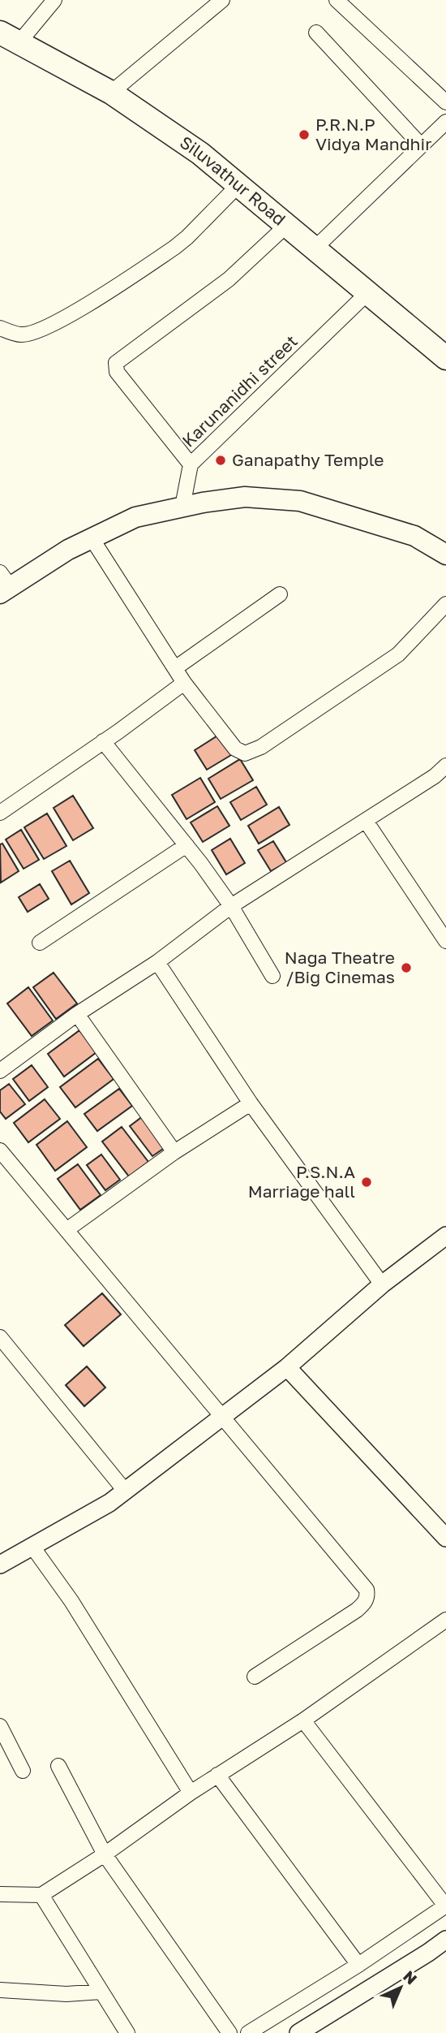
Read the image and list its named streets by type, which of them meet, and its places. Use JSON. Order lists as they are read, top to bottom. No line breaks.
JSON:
{"streets":{"main road":["Siluvathur Road"],"street":["Karunanidhi street"]},"crossings":[["Siluvathur Road","Karunanidhi street"]],"places":["P.R.N.P Vidya Mandhir","Ganapathy Temple","Naga Theatre /Big Cinemas","P.S.N.A Marriage hall"],"north":"top right"}
